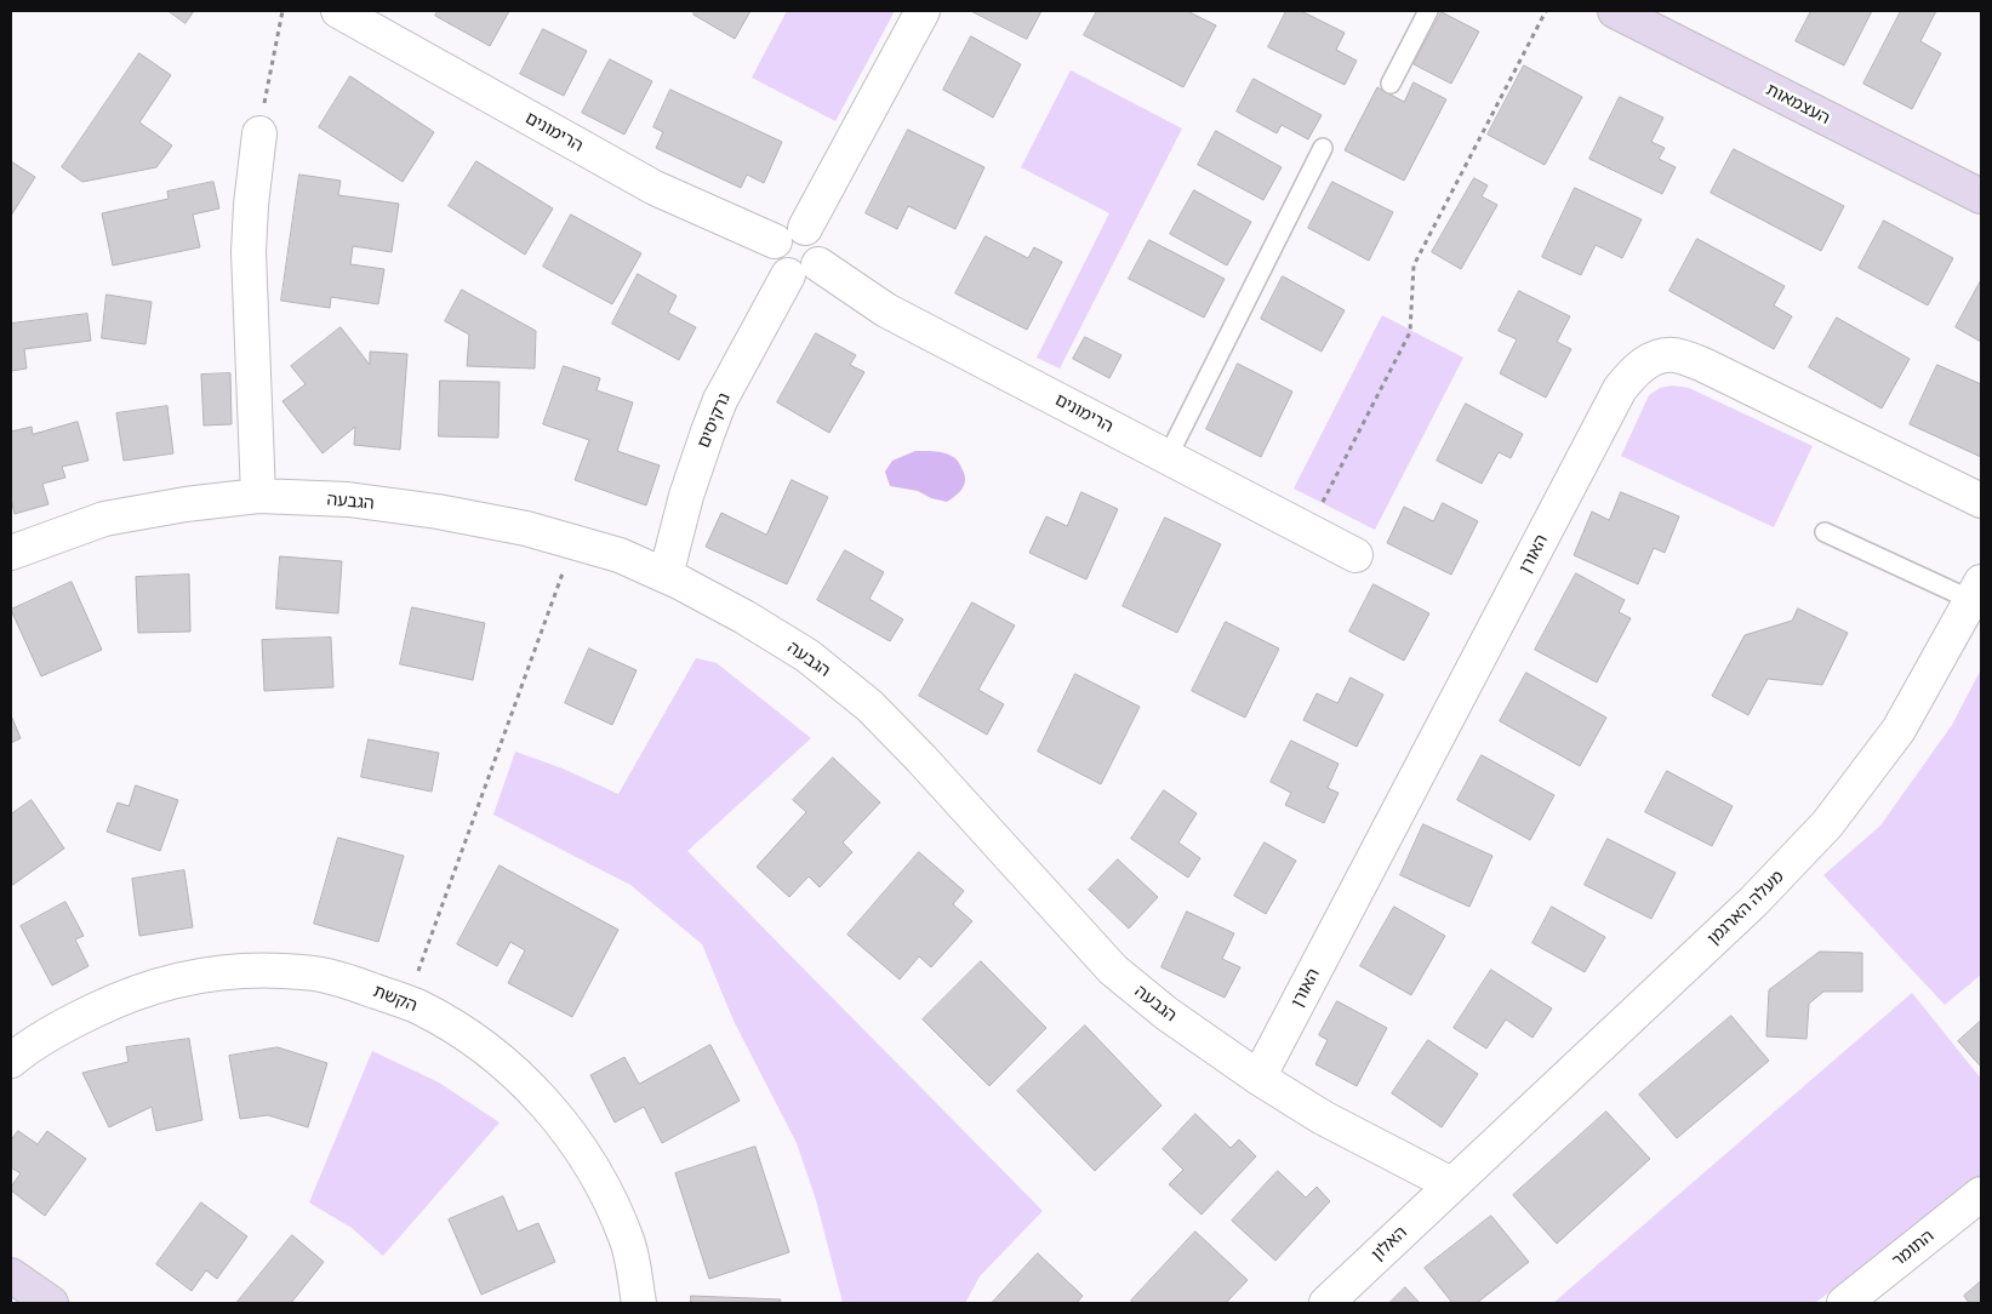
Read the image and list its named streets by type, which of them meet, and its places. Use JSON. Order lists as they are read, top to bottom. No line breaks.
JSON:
{"streets":{"street":["העצמאות","הרימונים","נרקיסים","הגבעה","האורן","מעלה הארגמן","הקשת","האלון","התומר"]},"crossings":[["הרימונים","נרקיסים"],["נרקיסים","הגבעה"],["הגבעה","האורן"],["הגבעה","מעלה הארגמן"],["הגבעה","האלון"],["מעלה הארגמן","האלון"]]}
